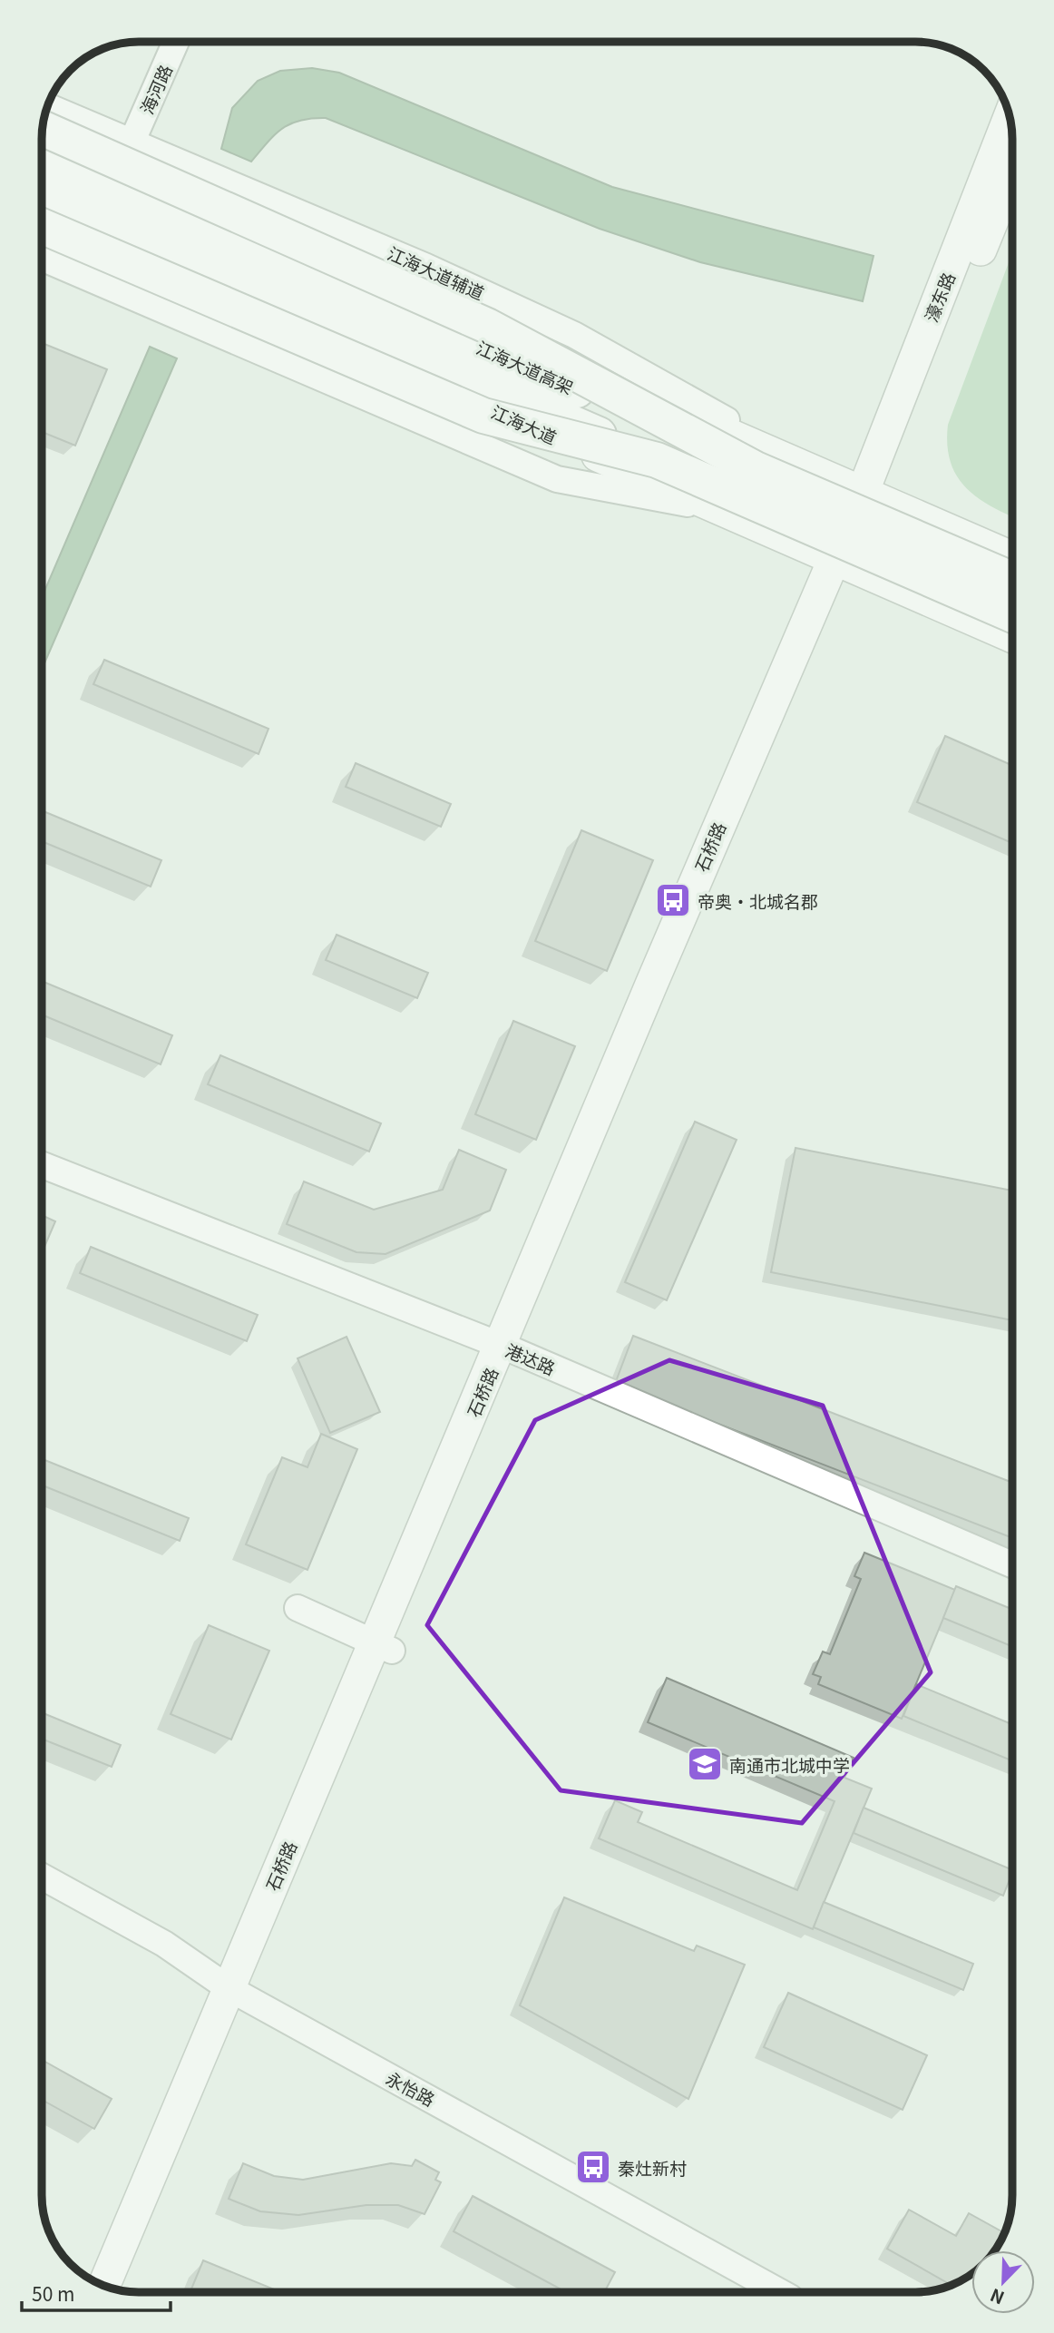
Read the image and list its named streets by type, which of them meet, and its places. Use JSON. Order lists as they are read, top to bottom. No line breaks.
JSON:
{"streets":{"highway":["江海大道高架"],"main road":["濠东路","江海大道","石桥路"],"street":["海河路","江海大道辅道","港达路","永怡路"]},"crossings":[["海河路","江海大道辅道"],["濠东路","石桥路"],["江海大道","石桥路"],["石桥路","港达路"],["石桥路","永怡路"]],"places":{"bus stop":["帝奥·北城名郡","秦灶新村"],"school or university":["南通市北城中学"]},"scale_bar":"50 m","north":"bottom left"}
